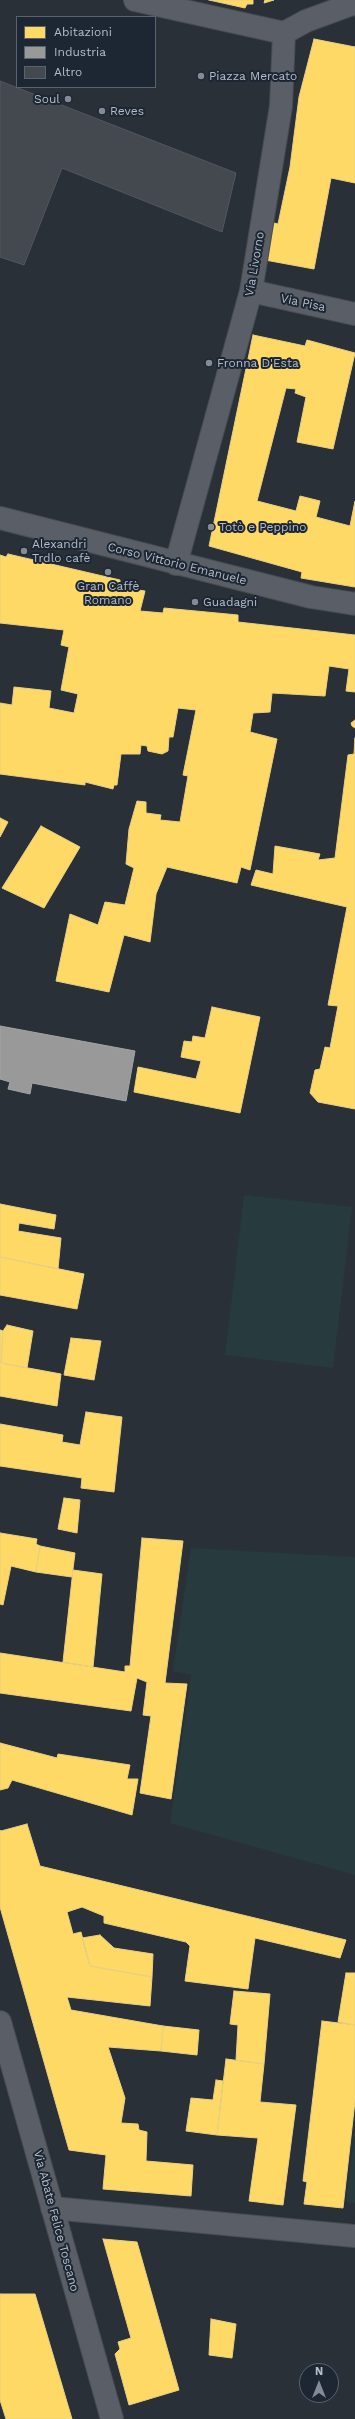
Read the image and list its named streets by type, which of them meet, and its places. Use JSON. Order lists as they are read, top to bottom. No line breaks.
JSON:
{"streets":{"street":["Via Livorno","Via Pisa","Corso Vittorio Emanuele","Via Abate Felice Toscano"]},"crossings":[["Via Livorno","Via Pisa"],["Via Livorno","Corso Vittorio Emanuele"]],"places":["Piazza Mercato","Soul","Reves","Fronna D'Esta","Totò e Peppino","Alexandri Trdlo cafè","Gran Caffè Romano","Guadagni"],"legend":["Abitazioni","Industria","Altro"],"north":"top"}
